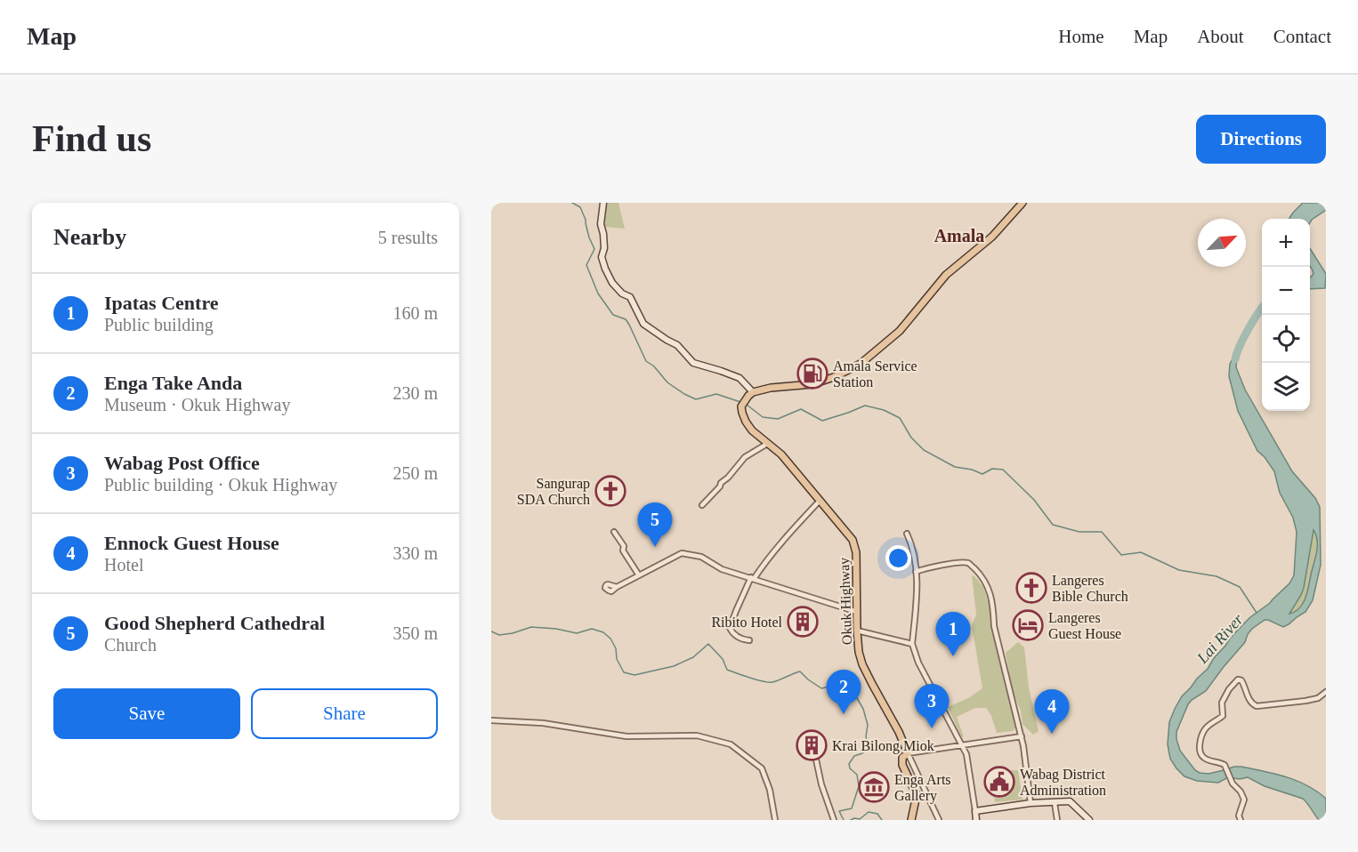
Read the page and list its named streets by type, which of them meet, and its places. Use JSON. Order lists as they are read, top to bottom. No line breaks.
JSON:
{"streets":{"main road":["Okuk Highway"]},"districts":["Amala"],"water":["Lai River"],"places":{"fuel station":["Amala Service Station"],"church":["Sangurap SDA Church","Langeres Bible Church"],"building":["Ribito Hotel","Krai Bilong Miok"],"hotel":["Langeres Guest House"],"public building":["Wabag District Administration"],"museum":["Enga Arts Gallery"]},"north":"top right","page":{"header":"Map","nav":["Home","Map","About","Contact"],"buttons":["Directions",["Save","Share"]],"title":"Find us","heading":["Nearby","5 results"],"map_buttons":["+","−"],"list":[{"mark":"1","name":"Ipatas Centre","note":"Public building","value":"160 m"},{"mark":"2","name":"Enga Take Anda","note":"Museum · Okuk Highway","value":"230 m"},{"mark":"3","name":"Wabag Post Office","note":"Public building · Okuk Highway","value":"250 m"},{"mark":"4","name":"Ennock Guest House","note":"Hotel","value":"330 m"},{"mark":"5","name":"Good Shepherd Cathedral","note":"Church","value":"350 m"}],"pins":["5","1","2","3","4"]}}
